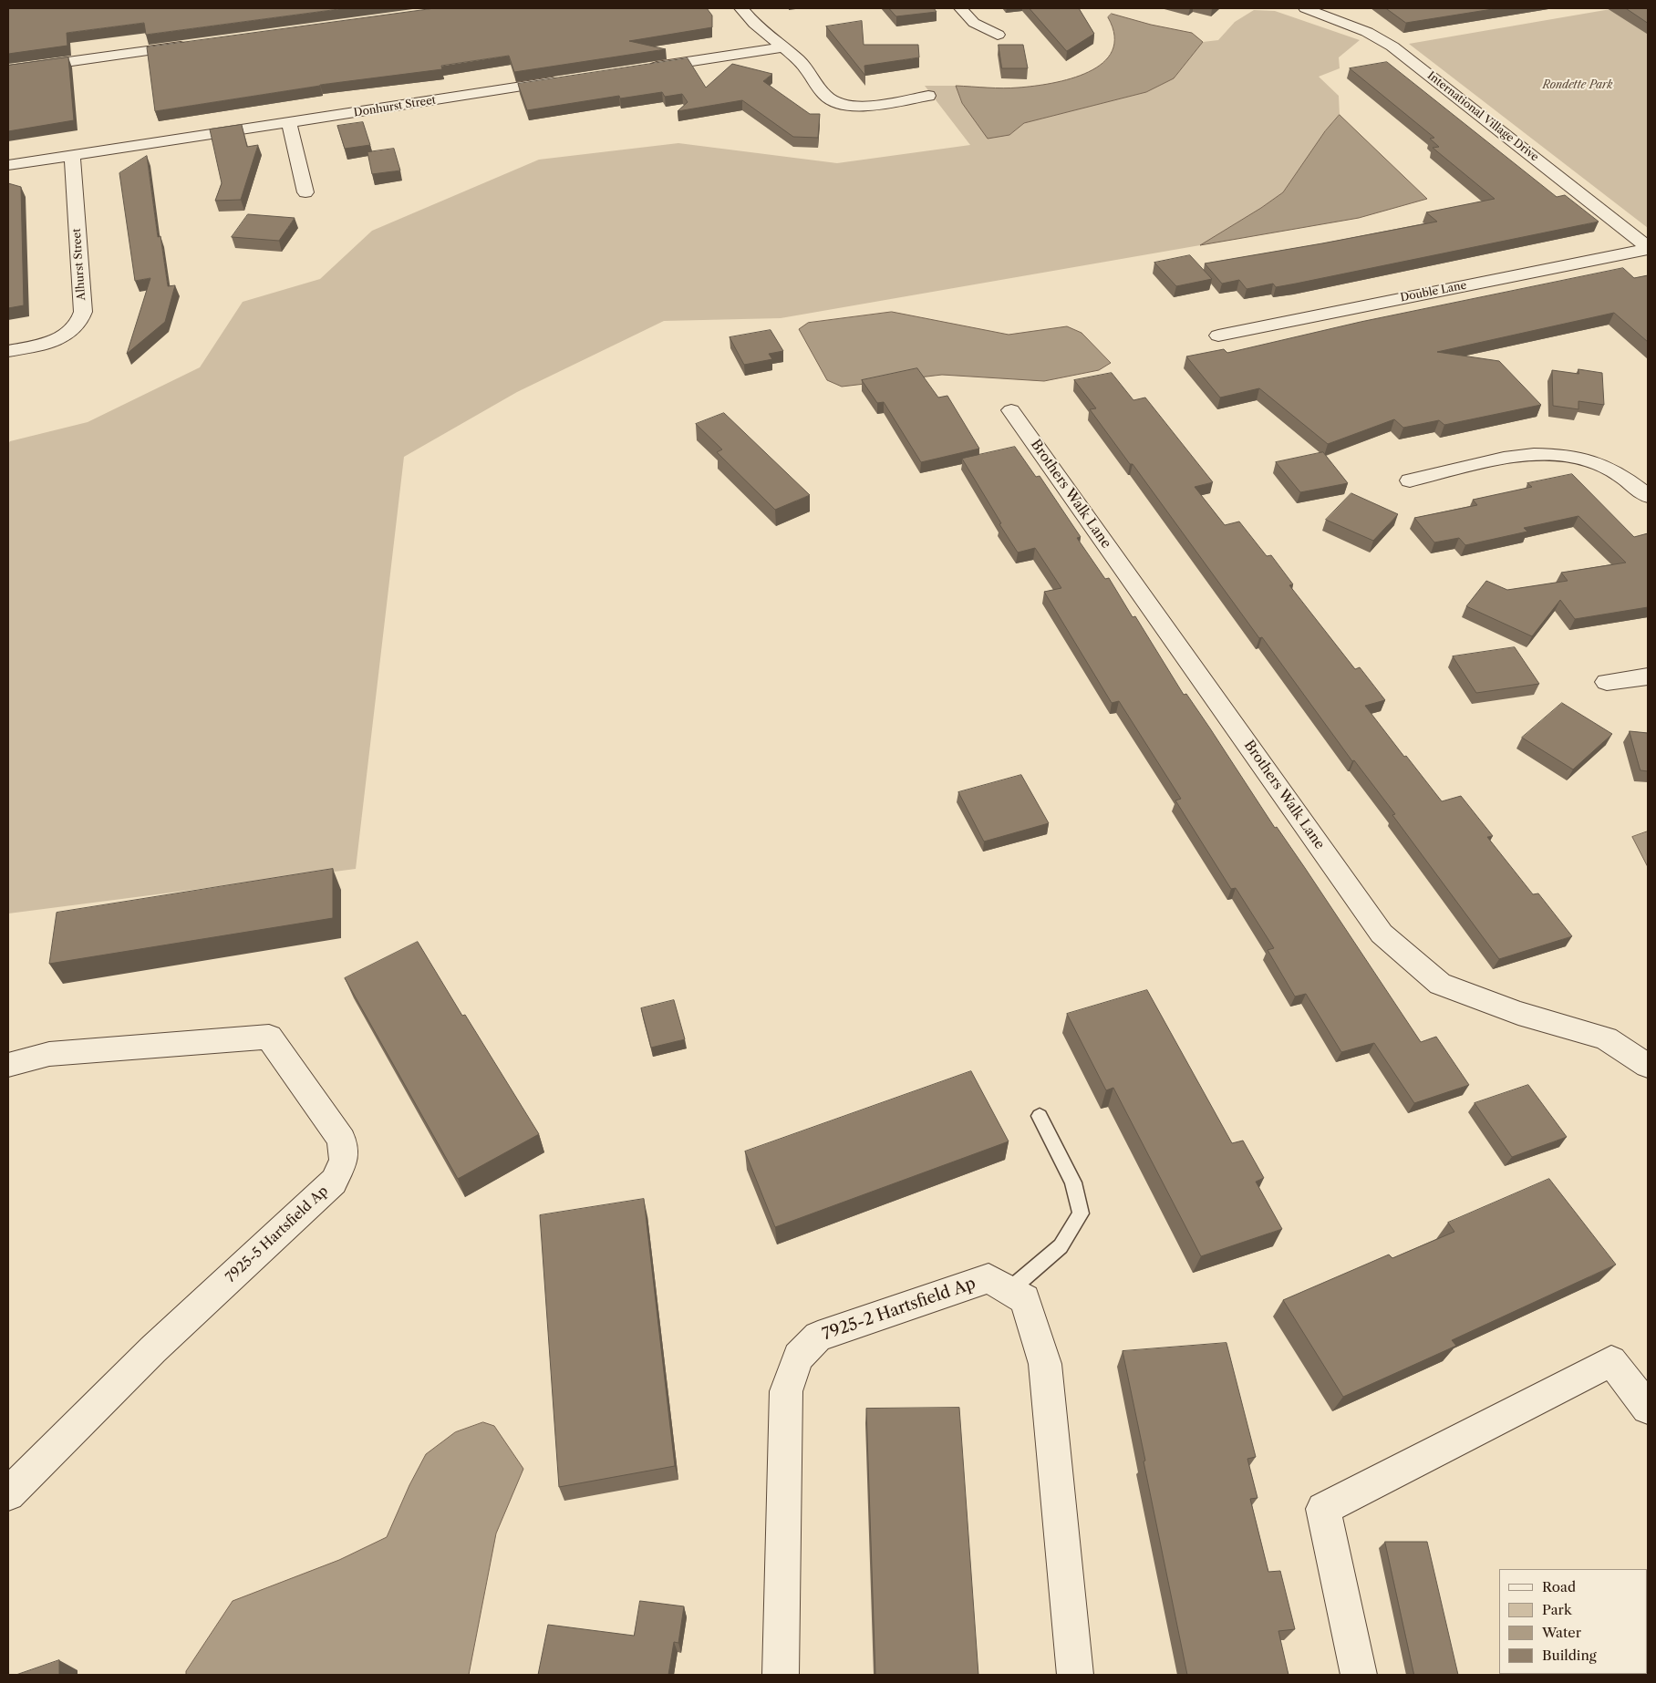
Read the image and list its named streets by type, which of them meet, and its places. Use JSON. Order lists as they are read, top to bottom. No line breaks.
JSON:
{"streets":{"street":["Donhurst Street","International Village Drive","Alhurst Street","Double Lane","Brothers Walk Lane","7925-5 Hartsfield Ap","7925-2 Hartsfield Ap"]},"crossings":[["Donhurst Street","Alhurst Street"],["International Village Drive","Double Lane"]],"parks":["Rondette Park"],"legend":["Road","Park","Water","Building"]}
